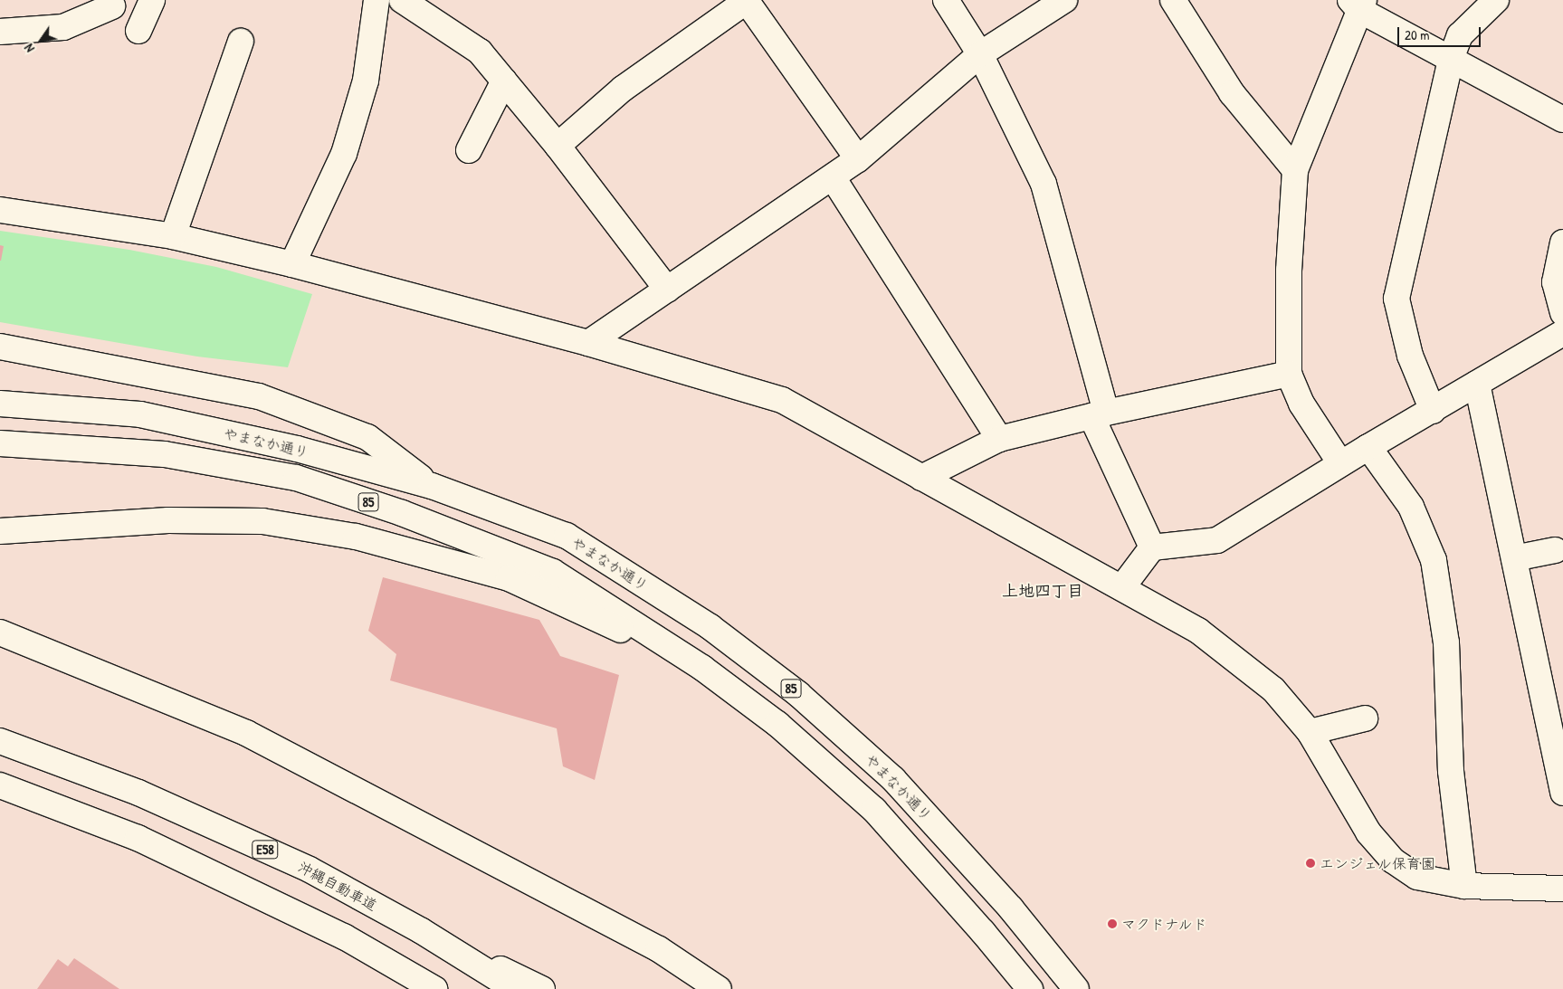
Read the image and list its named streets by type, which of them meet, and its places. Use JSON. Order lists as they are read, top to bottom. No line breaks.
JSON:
{"streets":{"main road":["やまなか通り","85","E58","沖縄自動車道"]},"districts":["上地四丁目"],"places":["エンジェル保育園","マクドナルド"],"scale_bar":"20 m","north":"bottom left"}
